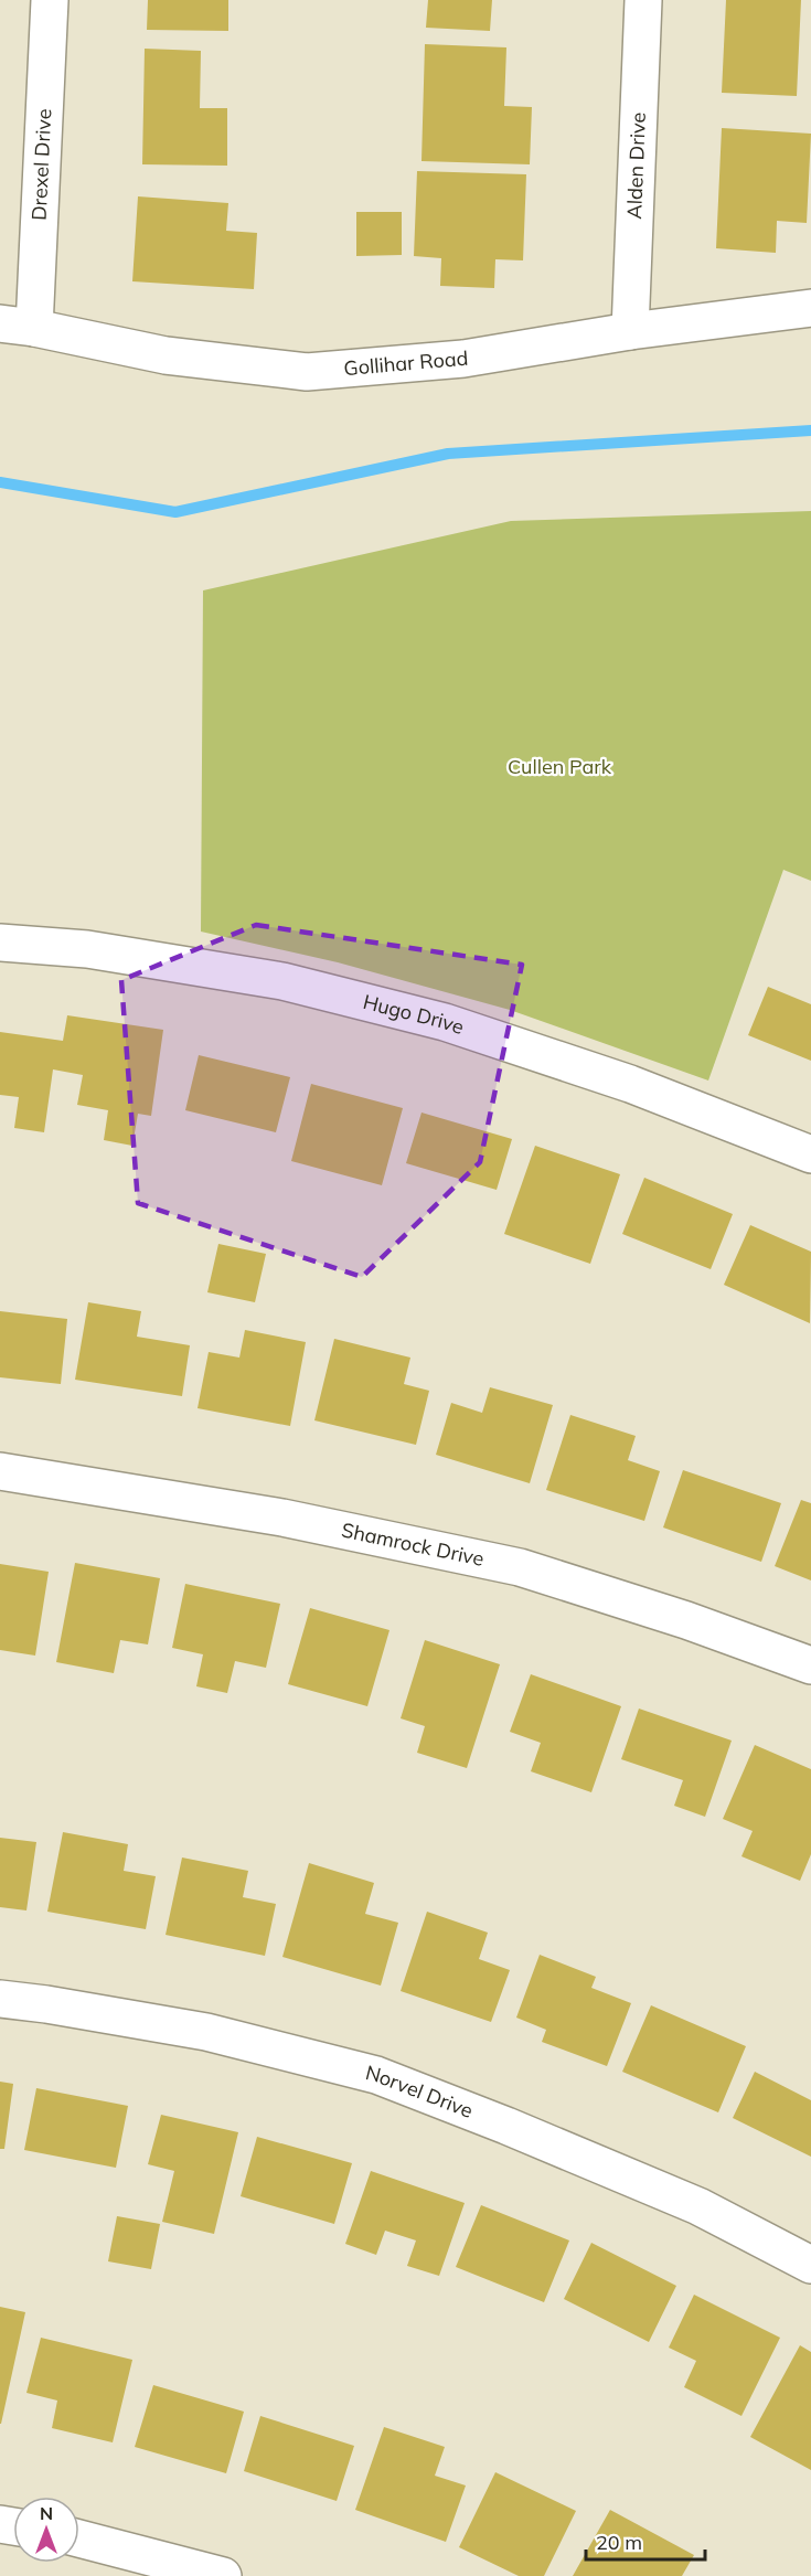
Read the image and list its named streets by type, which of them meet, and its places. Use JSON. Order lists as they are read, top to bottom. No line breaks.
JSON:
{"streets":{"street":["Drexel Drive","Alden Drive","Gollihar Road","Hugo Drive","Shamrock Drive","Norvel Drive"]},"crossings":[["Drexel Drive","Gollihar Road"],["Alden Drive","Gollihar Road"]],"parks":["Cullen Park"],"scale_bar":"20 m","north":"top"}
